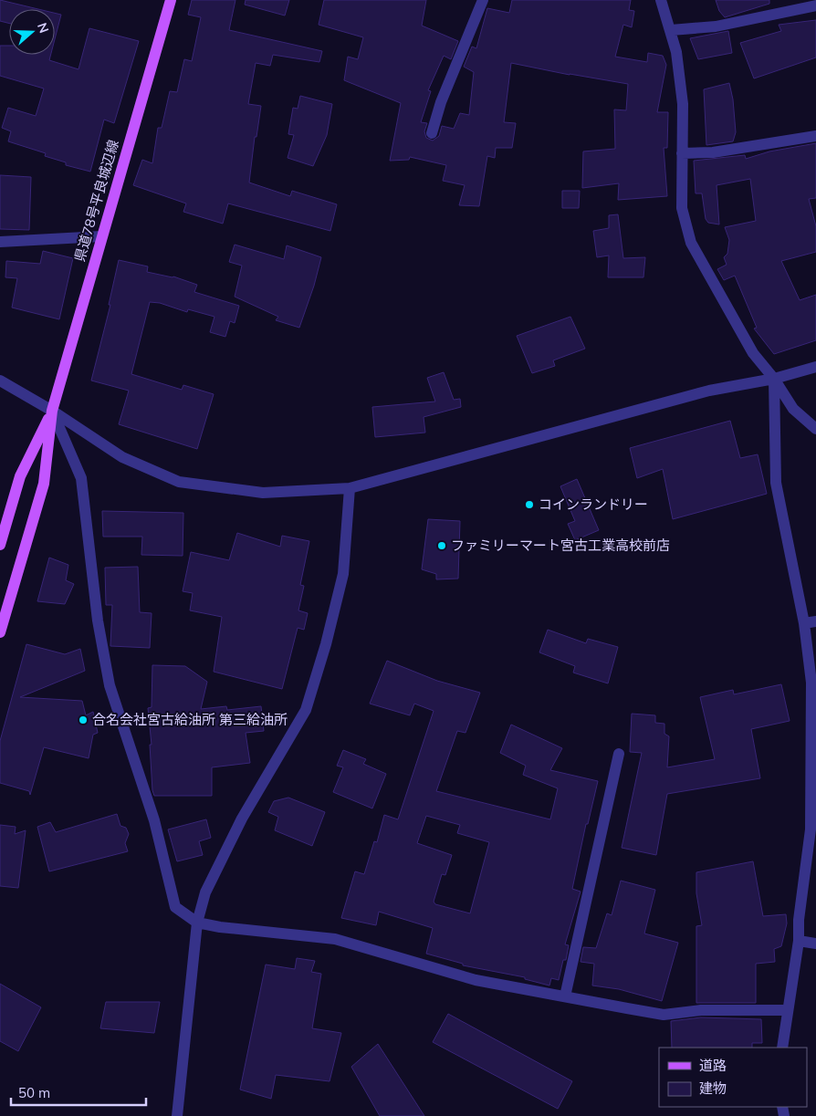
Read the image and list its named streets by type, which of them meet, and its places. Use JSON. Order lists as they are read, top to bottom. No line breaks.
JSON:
{"streets":{"main road":["県道78号平良城辺線"]},"places":["コインランドリー","ファミリーマート宮古工業高校前店","合名会社宮古給油所 第三給油所"],"legend":["道路","建物"],"scale_bar":"50 m","north":"right"}
